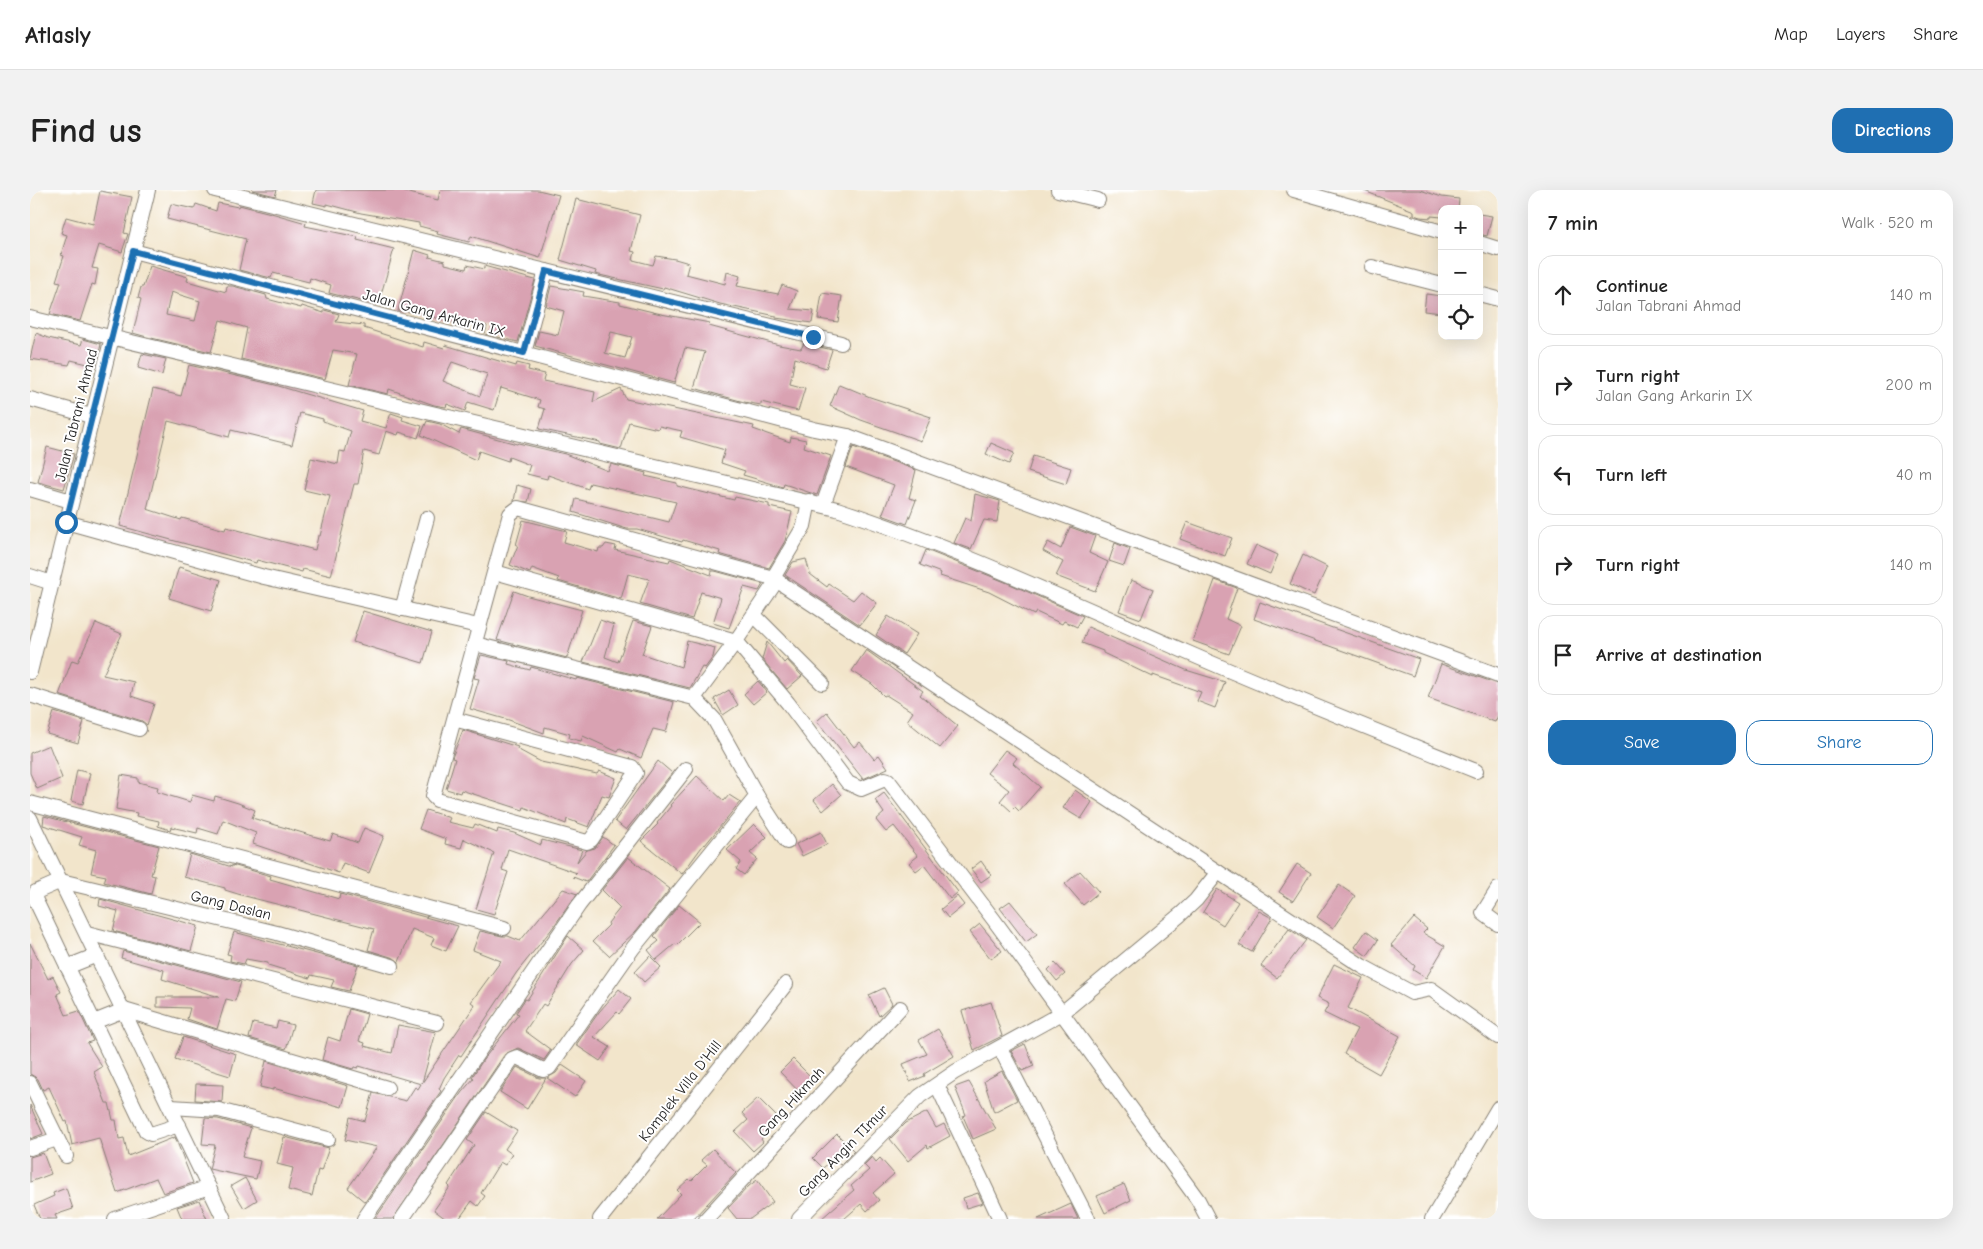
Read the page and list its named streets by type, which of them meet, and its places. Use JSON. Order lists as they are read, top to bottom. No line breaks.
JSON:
{"streets":{"street":["Jalan Gang Arkarin IX","Jalan Tabrani Ahmad","Gang Daslan","Komplek Villa D'Hill","Gang Hikmah","Gang Angin TImur"]},"crossings":[["Jalan Gang Arkarin IX","Jalan Tabrani Ahmad"]],"page":{"header":"Atlasly","nav":["Map","Layers","Share"],"buttons":["Directions",["Save","Share"]],"title":"Find us","heading":["7 min","Walk · 520 m"],"map_buttons":["+","−"],"list":[["Continue","Jalan Tabrani Ahmad","140 m"],["Turn right","Jalan Gang Arkarin IX","200 m"],["Turn left","40 m"],["Turn right","140 m"],"Arrive at destination"]}}
